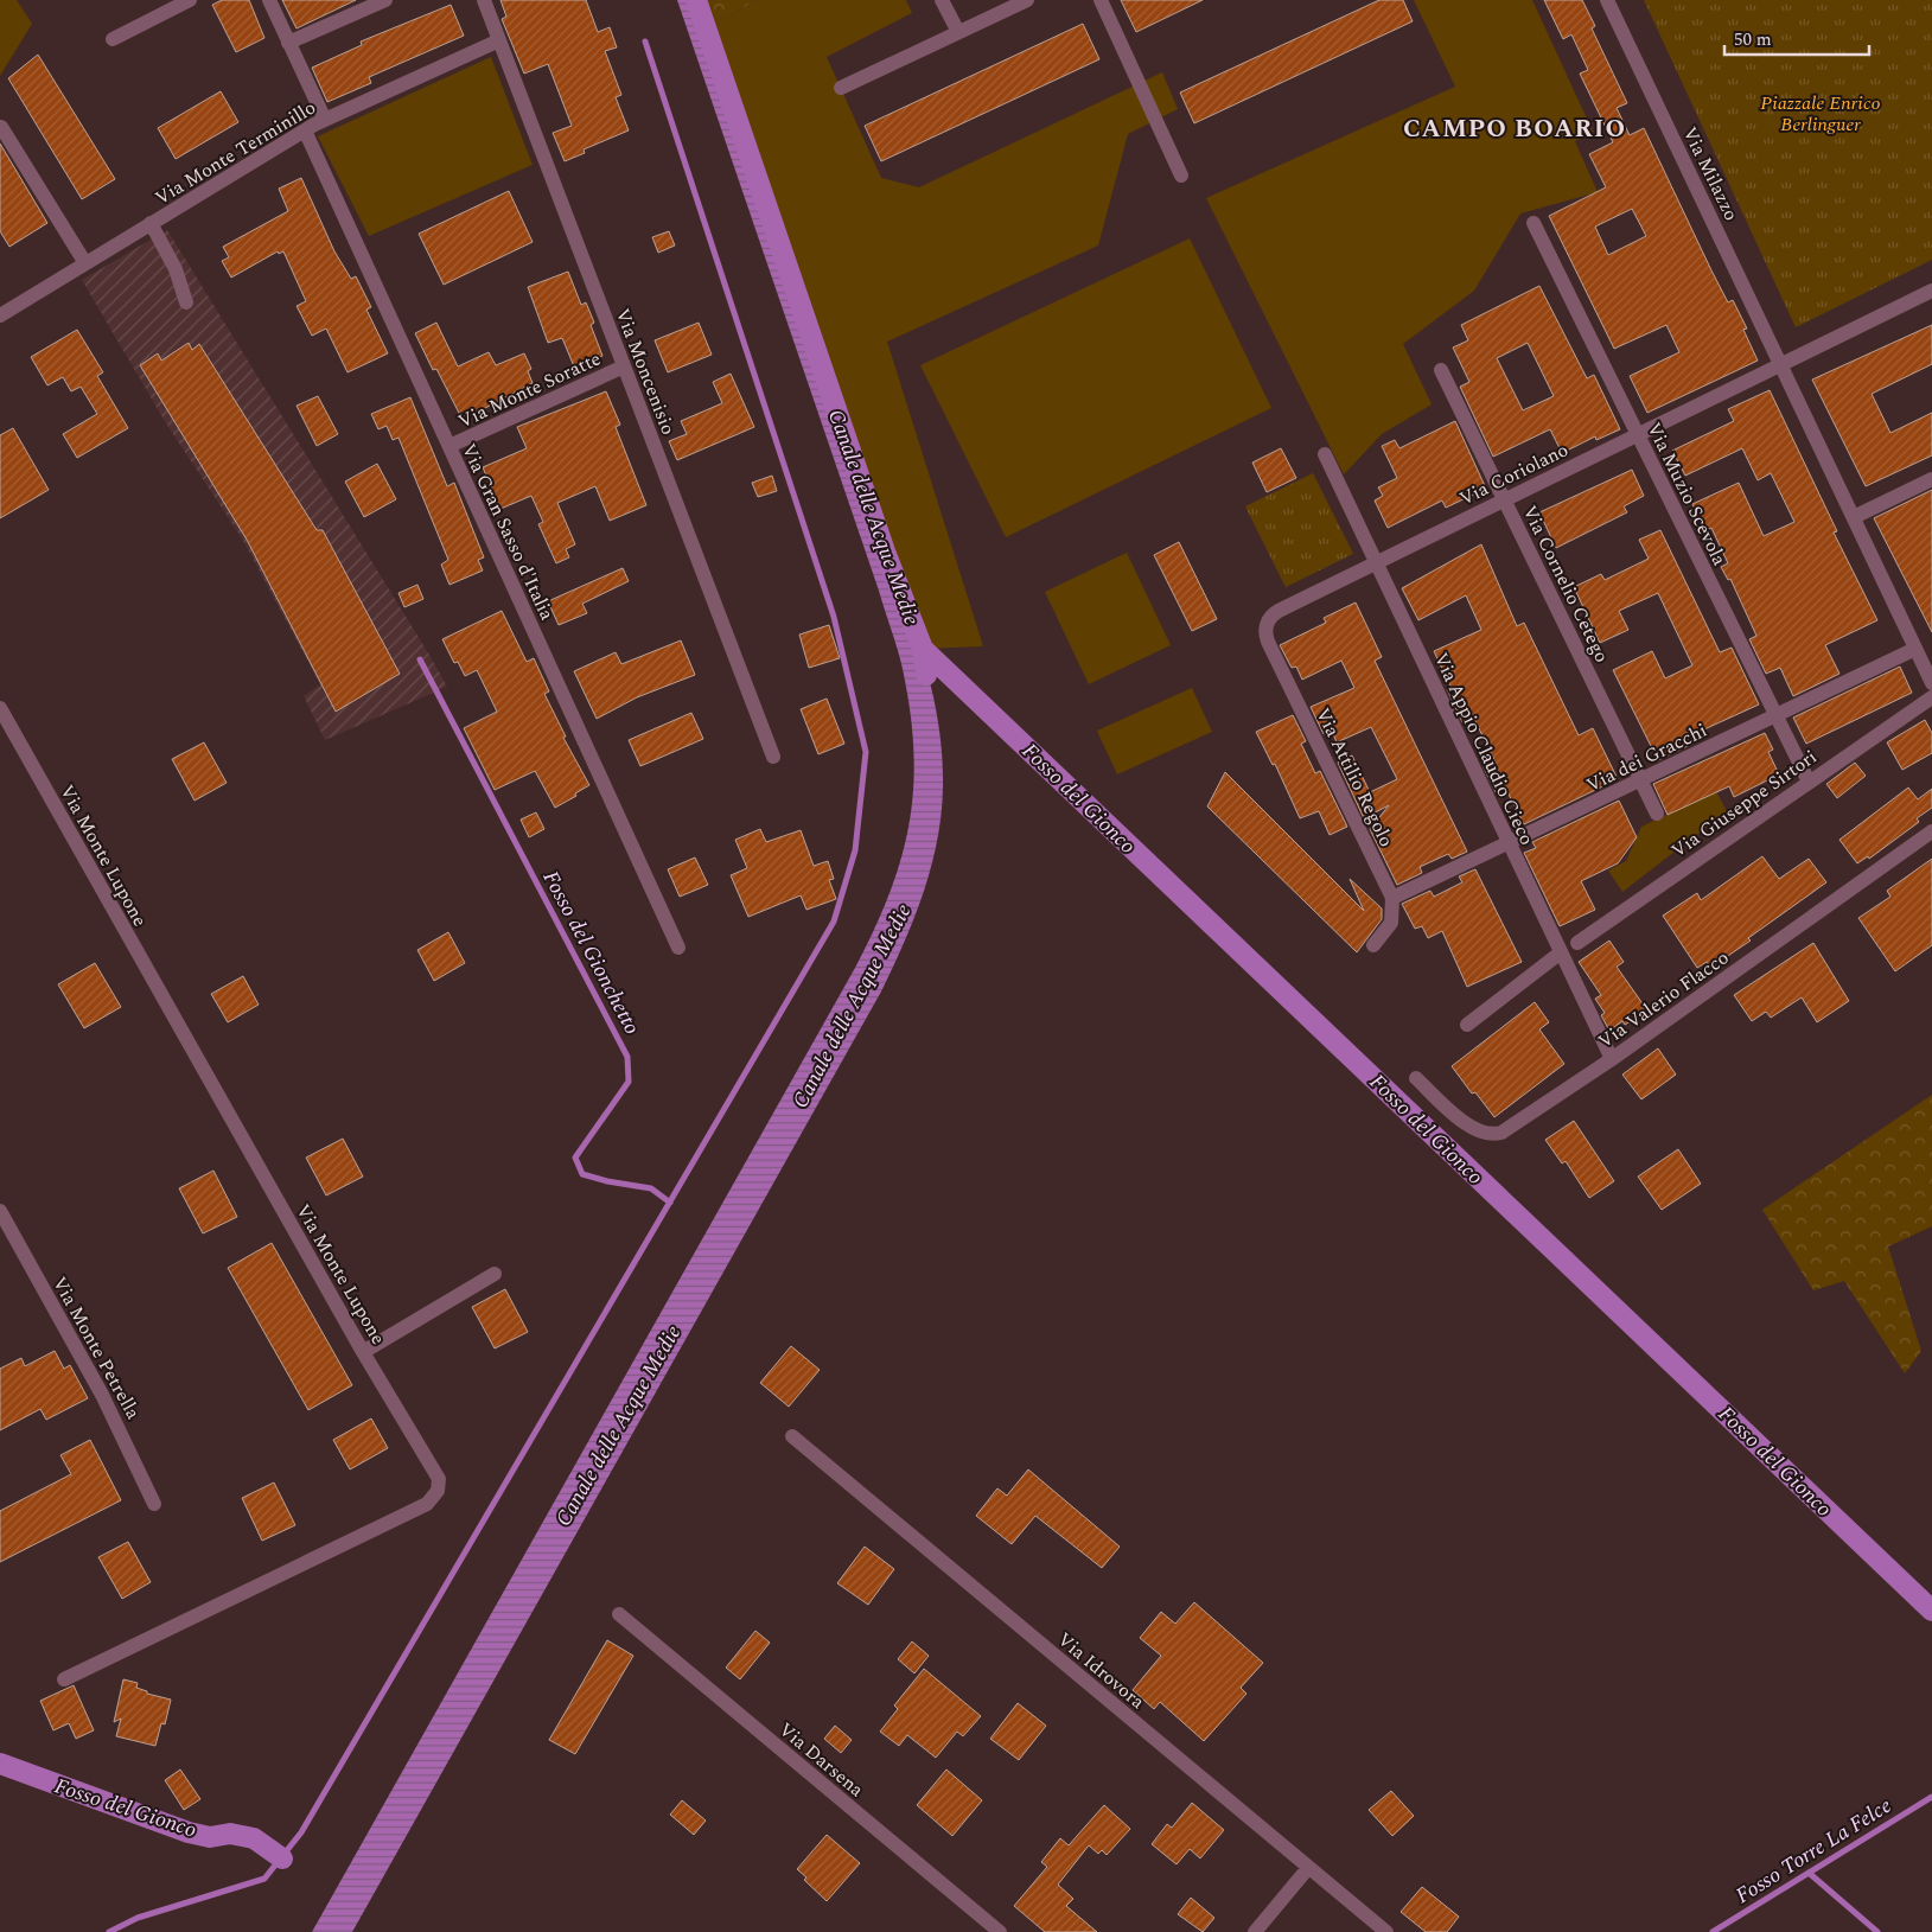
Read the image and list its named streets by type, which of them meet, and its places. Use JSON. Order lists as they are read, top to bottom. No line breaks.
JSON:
{"streets":{"street":["Via Monte Terminillo","Via Milazzo","Via Moncenisio","Via Monte Soratte","Via Coriolano","Via Muzio Scevola","Via Gran Sasso d'Italia","Via Cornelio Cetego","Via Appio Claudio Cieco","Via dei Gracchi","Via Attilio Regolo","Via Giuseppe Sirtori","Via Monte Lupone","Via Valerio Flacco","Via Monte Petrella","Via Idrovora","Via Darsena"]},"crossings":[["Via Monte Terminillo","Via Moncenisio"],["Via Monte Terminillo","Via Gran Sasso d'Italia"],["Via Milazzo","Via Coriolano"],["Via Moncenisio","Via Monte Soratte"],["Via Monte Soratte","Via Gran Sasso d'Italia"],["Via Coriolano","Via Muzio Scevola"],["Via Coriolano","Via Cornelio Cetego"],["Via Coriolano","Via Appio Claudio Cieco"],["Via Coriolano","Via Attilio Regolo"],["Via Muzio Scevola","Via dei Gracchi"],["Via Muzio Scevola","Via Giuseppe Sirtori"],["Via Cornelio Cetego","Via dei Gracchi"],["Via Appio Claudio Cieco","Via dei Gracchi"],["Via Appio Claudio Cieco","Via Valerio Flacco"],["Via dei Gracchi","Via Attilio Regolo"]],"districts":["CAMPO BOARIO"],"water":["Canale delle Acque Medie","Fosso del Gionco","Fosso del Gionchetto","Fosso Torre La Felce"],"parks":["Piazzale Enrico Berlinguer"],"scale_bar":"50 m"}
